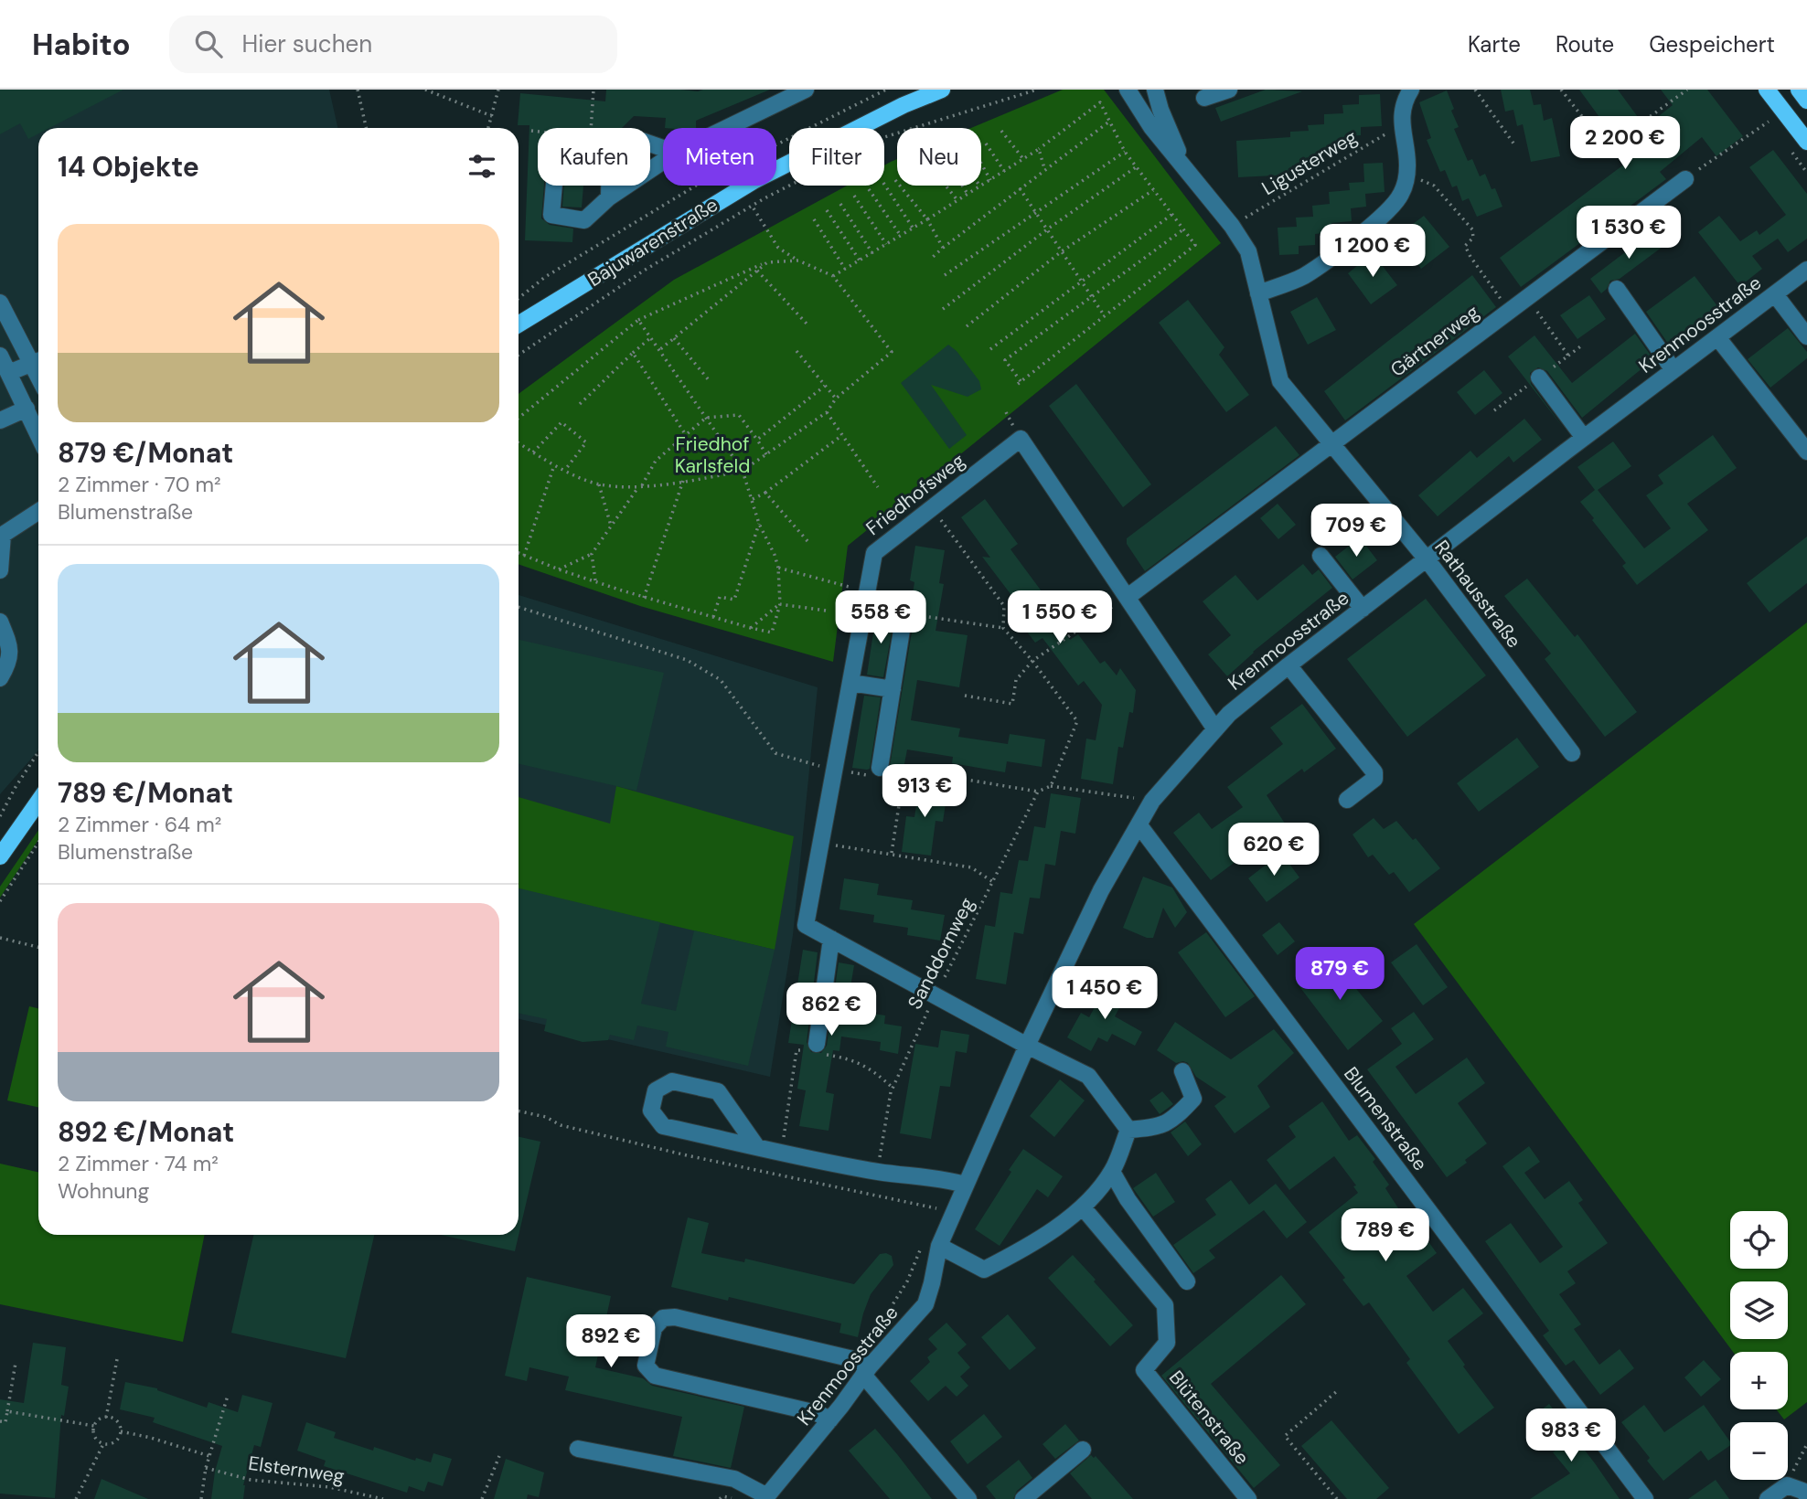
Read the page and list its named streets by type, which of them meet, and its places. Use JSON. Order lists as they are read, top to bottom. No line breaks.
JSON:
{"streets":{"main road":["Bajuwarenstraße"],"street":["Krenmoosstraße","Gärtnerweg","Friedhofsweg","Rathausstraße","Blumenstraße","Blütenstraße"],"path":["Ligusterweg","Sanddornweg","Elsternweg"]},"crossings":[["Ligusterweg","Rathausstraße"],["Krenmoosstraße","Friedhofsweg"],["Krenmoosstraße","Rathausstraße"],["Krenmoosstraße","Blumenstraße"],["Gärtnerweg","Friedhofsweg"],["Gärtnerweg","Rathausstraße"],["Friedhofsweg","Sanddornweg"]],"parks":["Friedhof Karlsfeld"],"page":{"header":"Habito","search":"Hier suchen","nav":["Karte","Route","Gespeichert"],"price":["2 200 €","1 530 €","1 200 €","709 €","558 €","1 550 €","913 €","620 €","879 €","1 450 €","862 €","789 €","892 €","983 €"],"chip":["Kaufen","Mieten","Filter","Neu"],"heading":"14 Objekte","list":[{"name":"879 €/Monat","note":"2 Zimmer · 70 m² · Blumenstraße"},{"name":"789 €/Monat","note":"2 Zimmer · 64 m² · Blumenstraße"},{"name":"892 €/Monat","note":"2 Zimmer · 74 m² · Wohnung"}],"map_buttons":["+","−"]}}
